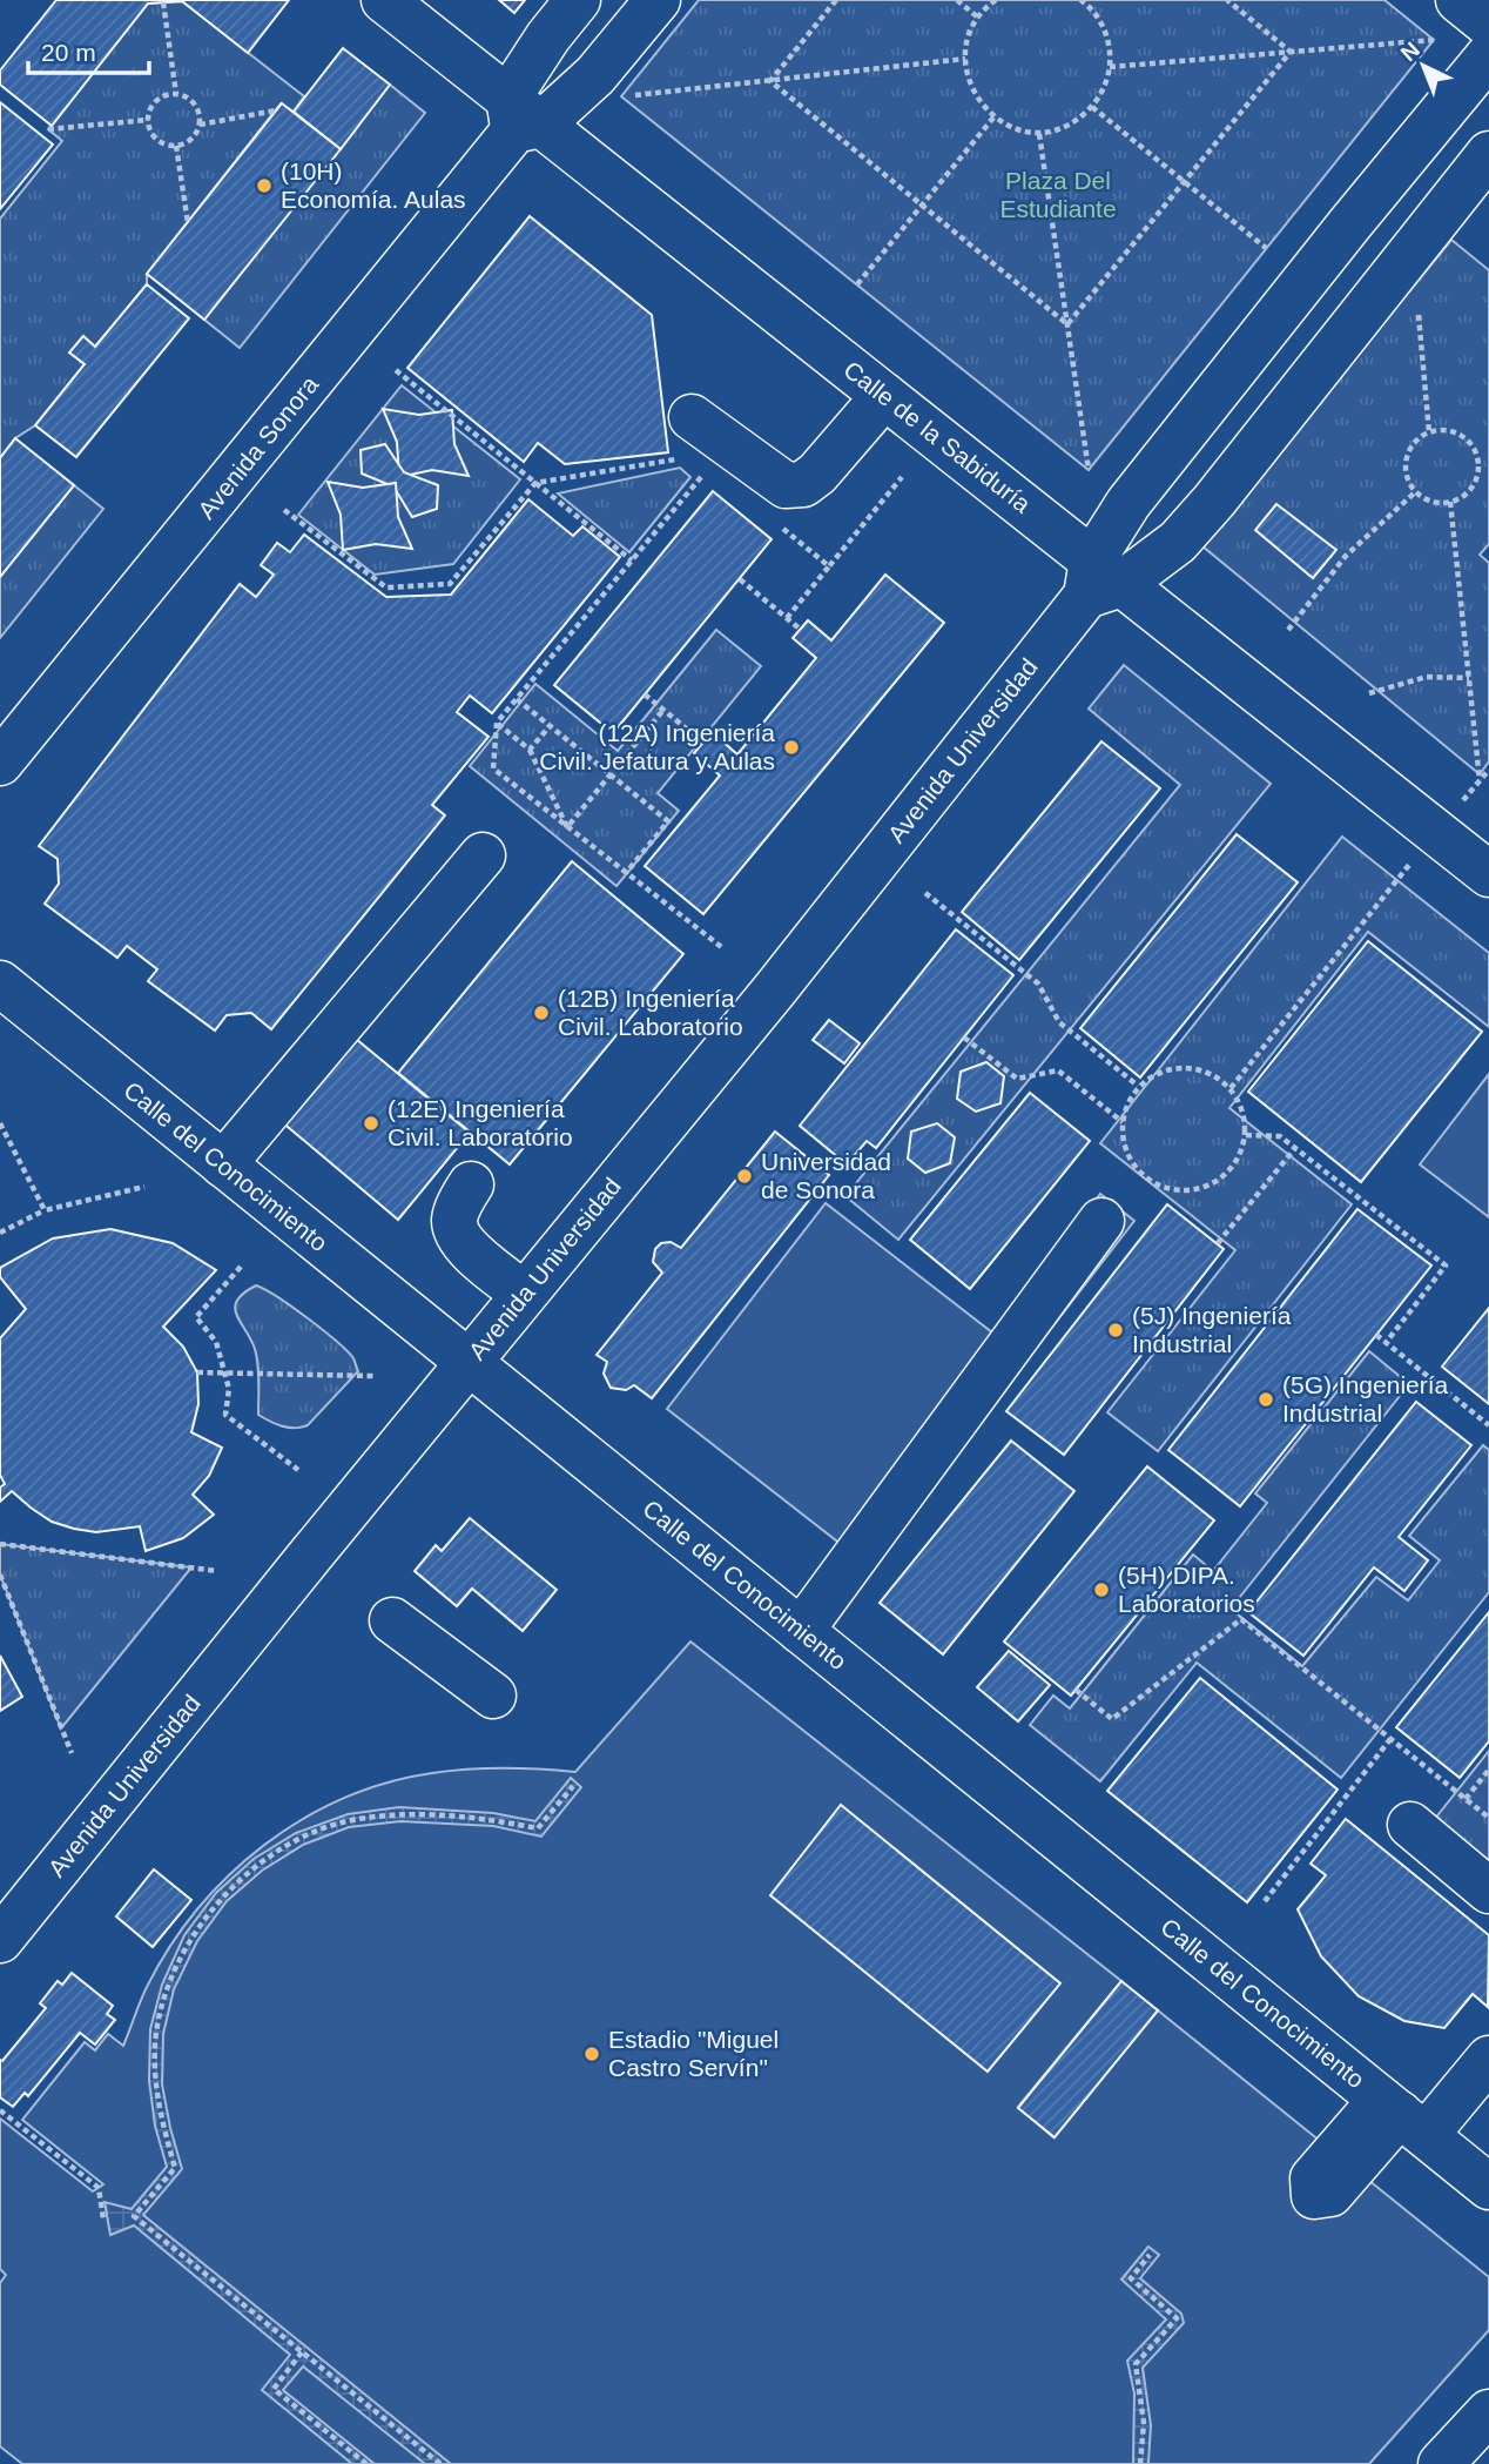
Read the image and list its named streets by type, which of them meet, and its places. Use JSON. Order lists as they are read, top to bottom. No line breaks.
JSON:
{"streets":{"main road":["Calle de la Sabiduría","Avenida Sonora","Avenida Universidad","Calle del Conocimiento"]},"crossings":[["Calle de la Sabiduría","Avenida Sonora"],["Calle de la Sabiduría","Avenida Universidad"],["Avenida Universidad","Calle del Conocimiento"]],"parks":["Plaza Del Estudiante"],"places":["(10H) Economía. Aulas","(12A) Ingeniería Civil. Jefatura y Aulas","(12B) Ingeniería Civil. Laboratorio","(12E) Ingeniería Civil. Laboratorio","Universidad de Sonora","(5J) Ingeniería Industrial","(5G) Ingeniería Industrial","(5H) DIPA. Laboratorios","Estadio \"Miguel Castro Servín\""],"scale_bar":"20 m","north":"top left"}
